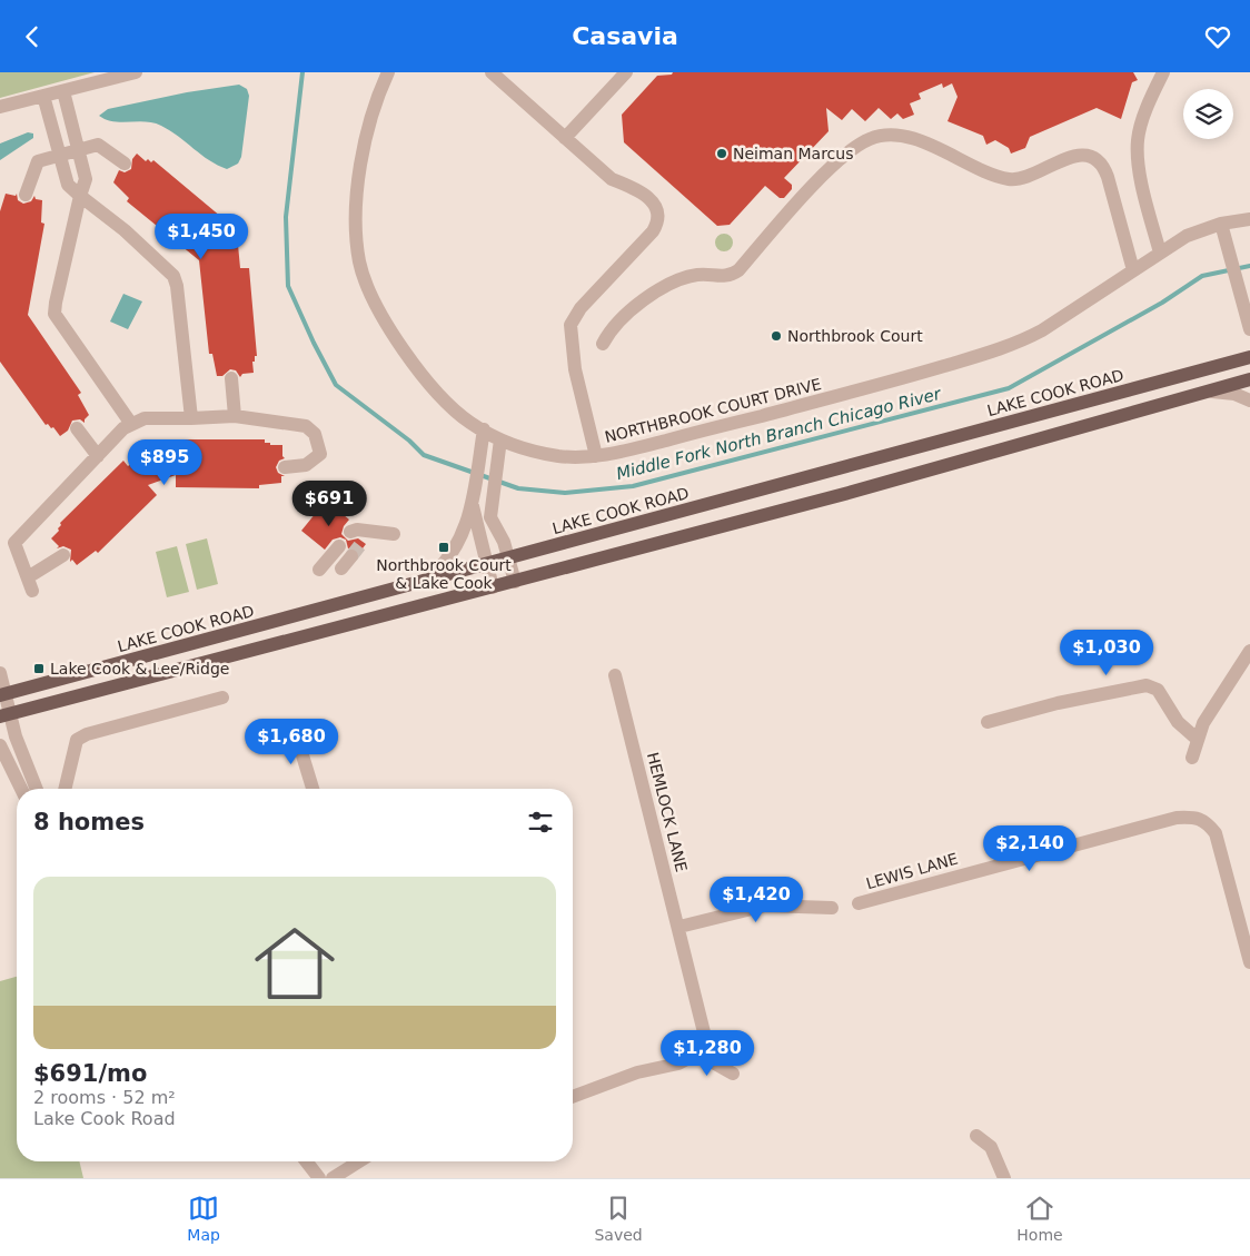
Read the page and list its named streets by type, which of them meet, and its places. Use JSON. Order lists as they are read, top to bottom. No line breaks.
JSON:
{"streets":{"main road":["LAKE COOK ROAD"],"street":["NORTHBROOK COURT DRIVE","HEMLOCK LANE","LEWIS LANE"]},"water":["Middle Fork North Branch Chicago River"],"places":{"other":["Neiman Marcus","Northbrook Court"],"transit":["Northbrook Court & Lake Cook","Lake Cook & Lee/Ridge"]},"page":{"header":"Casavia","price":["$1,450","$895","$691","$1,030","$1,680","$2,140","$1,420","$1,280"],"heading":"8 homes","list":[{"name":"$691/mo","note":"2 rooms · 52 m² · Lake Cook Road"}],"tabs":["Map","Saved","Home"]}}
